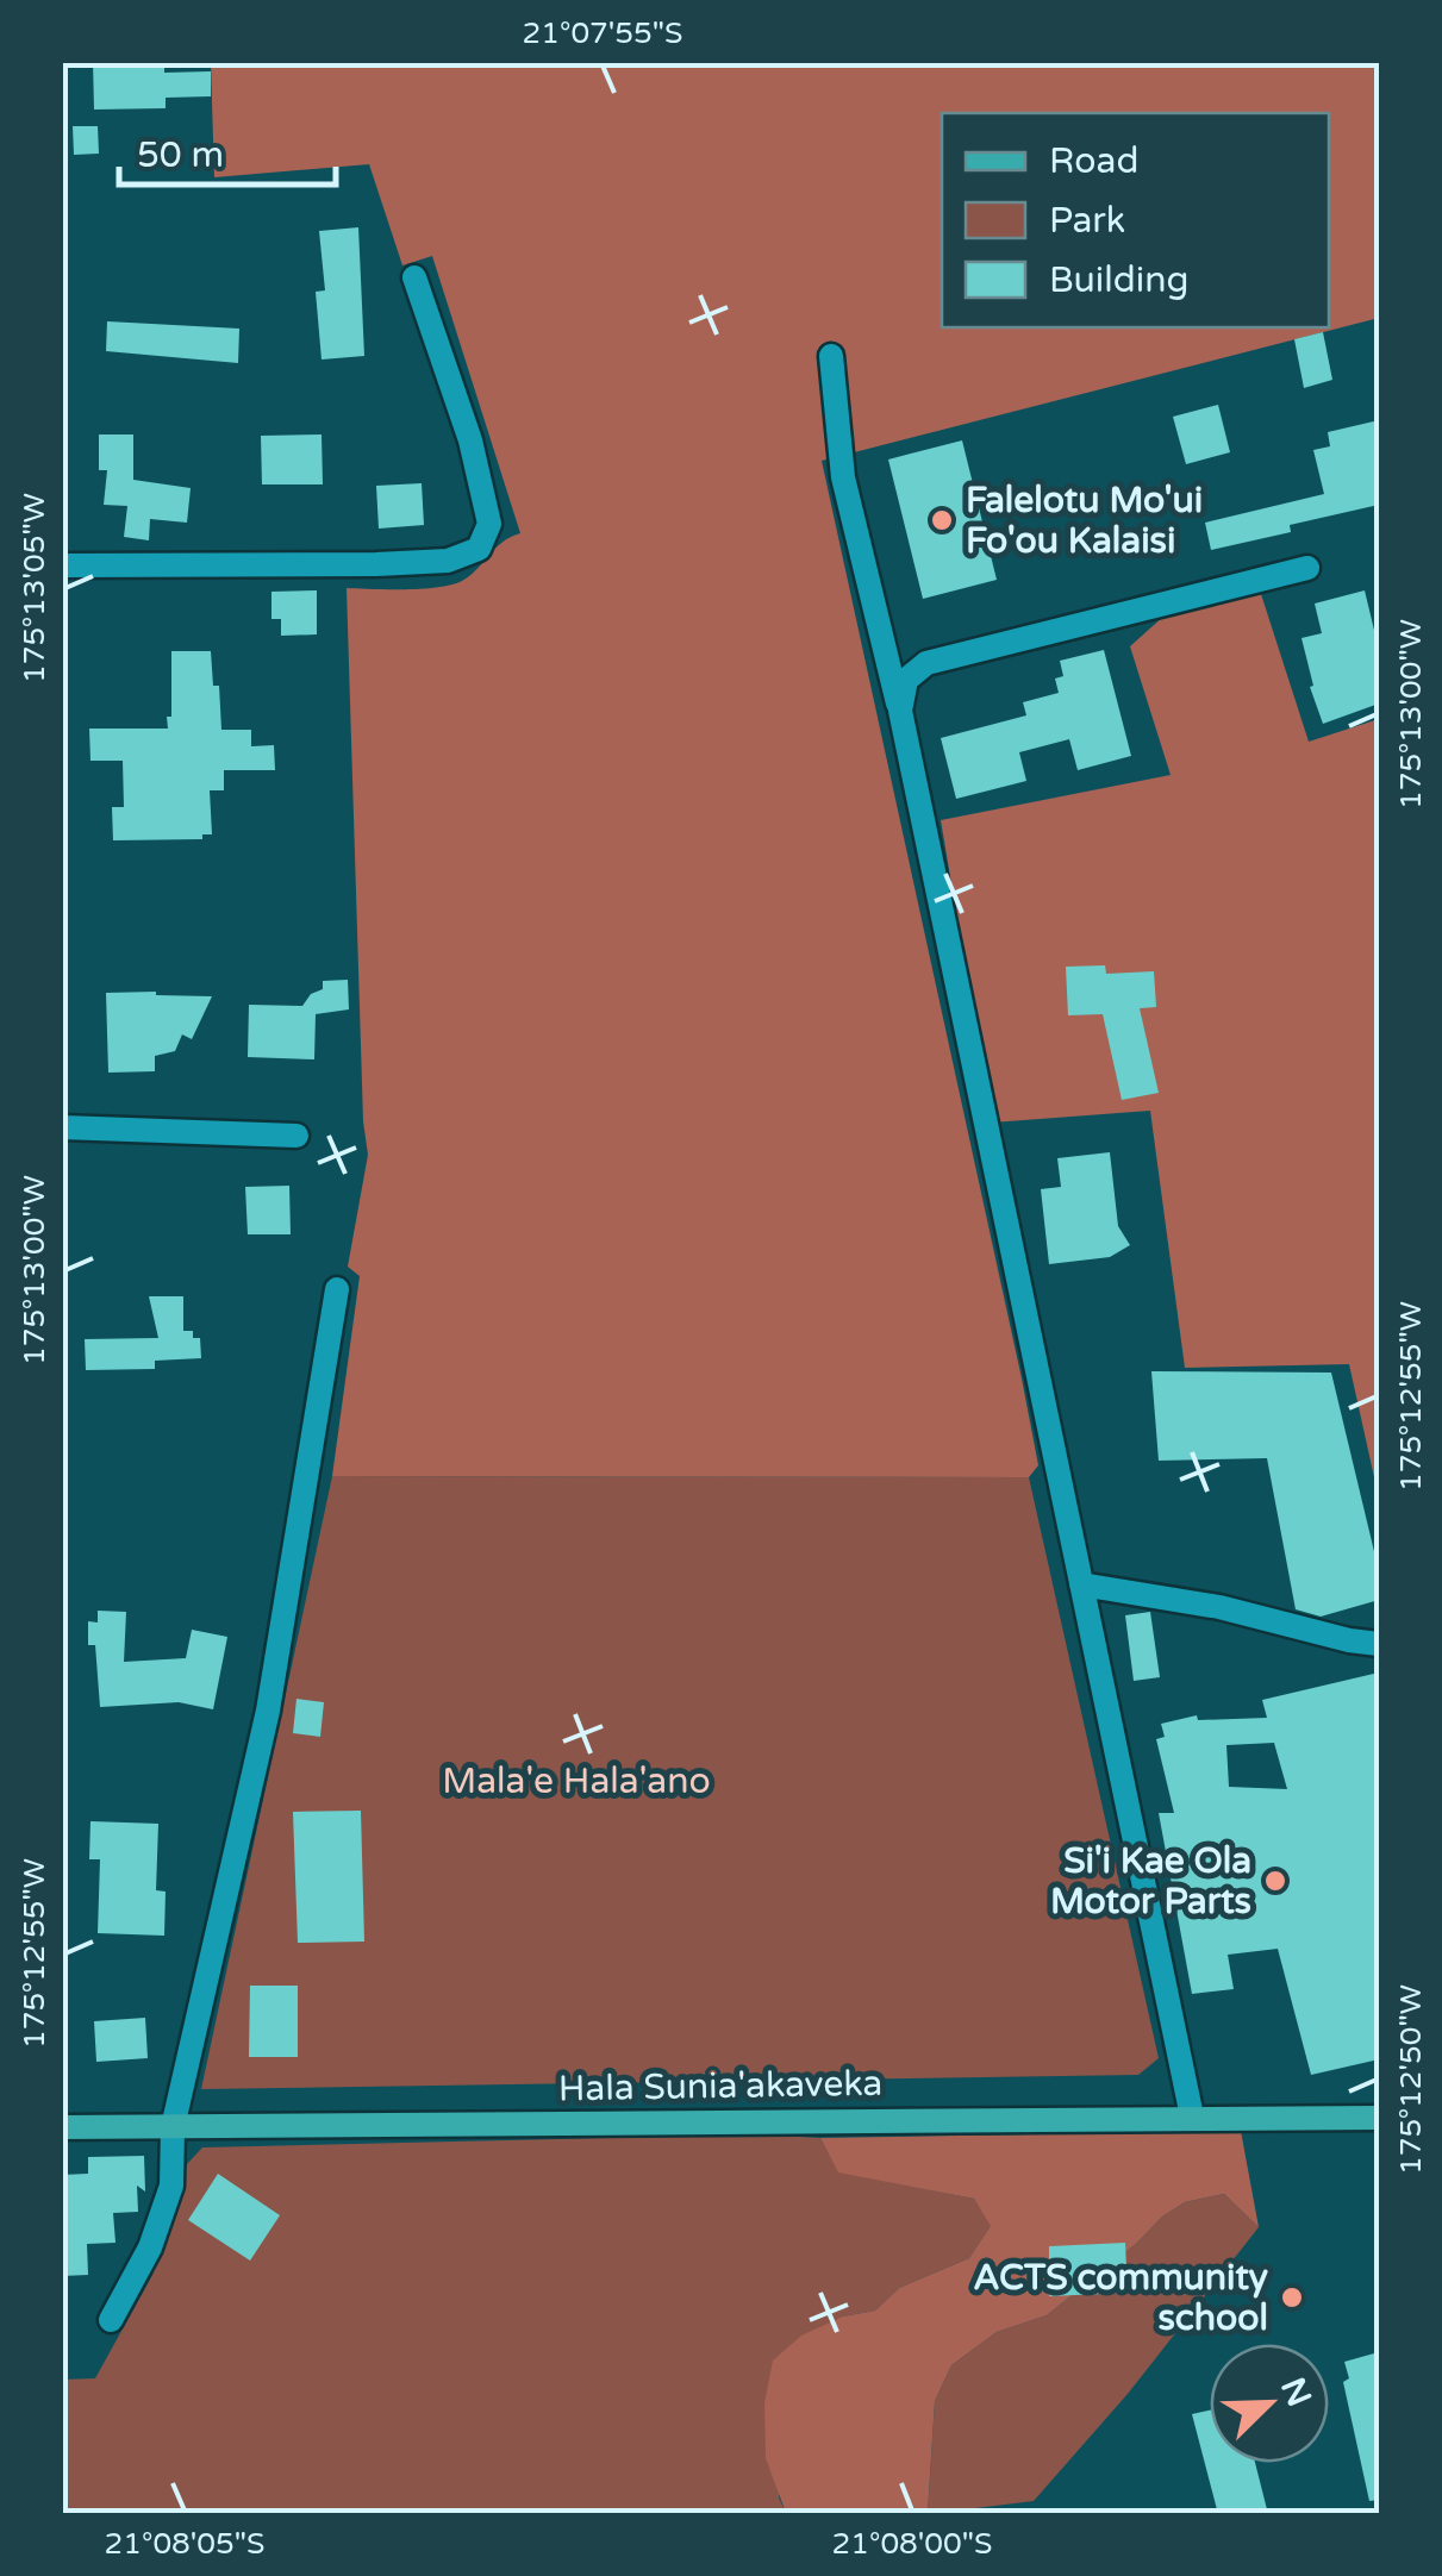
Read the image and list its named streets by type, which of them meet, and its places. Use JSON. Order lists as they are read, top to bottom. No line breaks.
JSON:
{"streets":{"street":["Hala Sunia'akaveka"]},"parks":["Mala'e Hala'ano"],"places":["Falelotu Mo'ui Fo'ou Kalaisi","Si'i Kae Ola Motor Parts","ACTS community school"],"legend":["Road","Park","Building"],"scale_bar":"50 m","north":"top right","coordinates":["21°07'55\"S","175°13'05\"W","175°13'00\"W","175°12'55\"W","175°12'50\"W","21°08'05\"S","21°08'00\"S"]}
